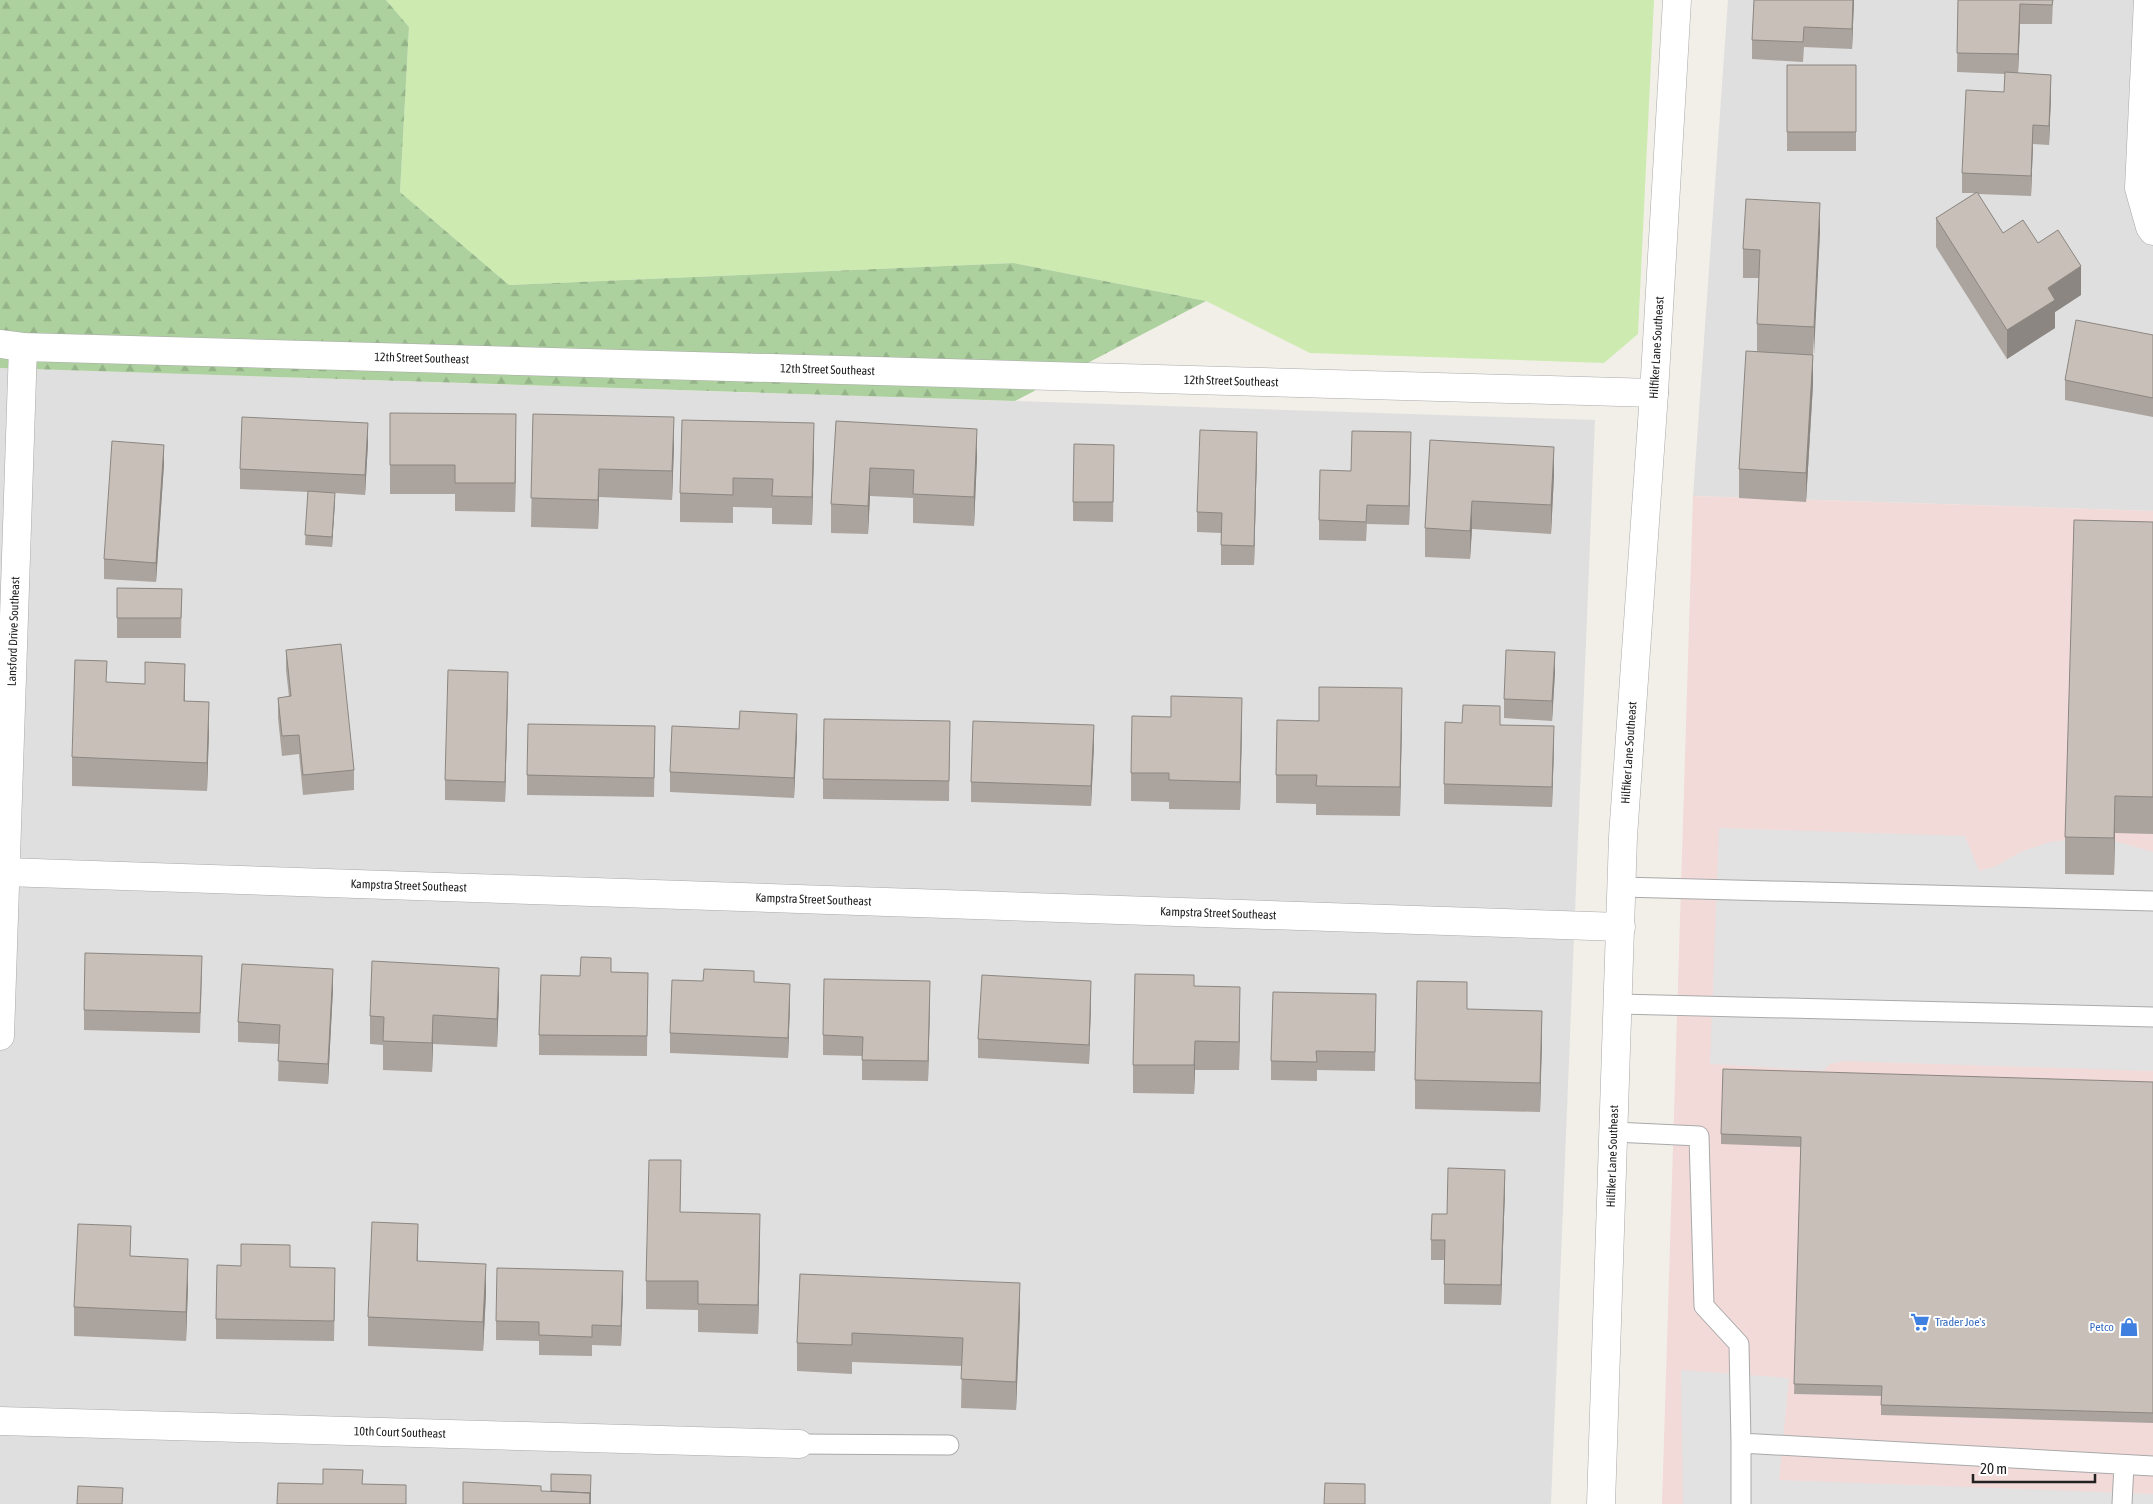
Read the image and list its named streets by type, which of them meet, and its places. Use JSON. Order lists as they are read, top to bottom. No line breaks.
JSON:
{"streets":{"street":["Hilfiker Lane Southeast","12th Street Southeast","Lansford Drive Southeast","Kampstra Street Southeast","10th Court Southeast"]},"crossings":[["Hilfiker Lane Southeast","12th Street Southeast"],["Hilfiker Lane Southeast","Kampstra Street Southeast"],["12th Street Southeast","Lansford Drive Southeast"],["Lansford Drive Southeast","Kampstra Street Southeast"]],"places":{"supermarket":["Trader Joe's"],"shop":["Petco"]},"scale_bar":"20 m"}
